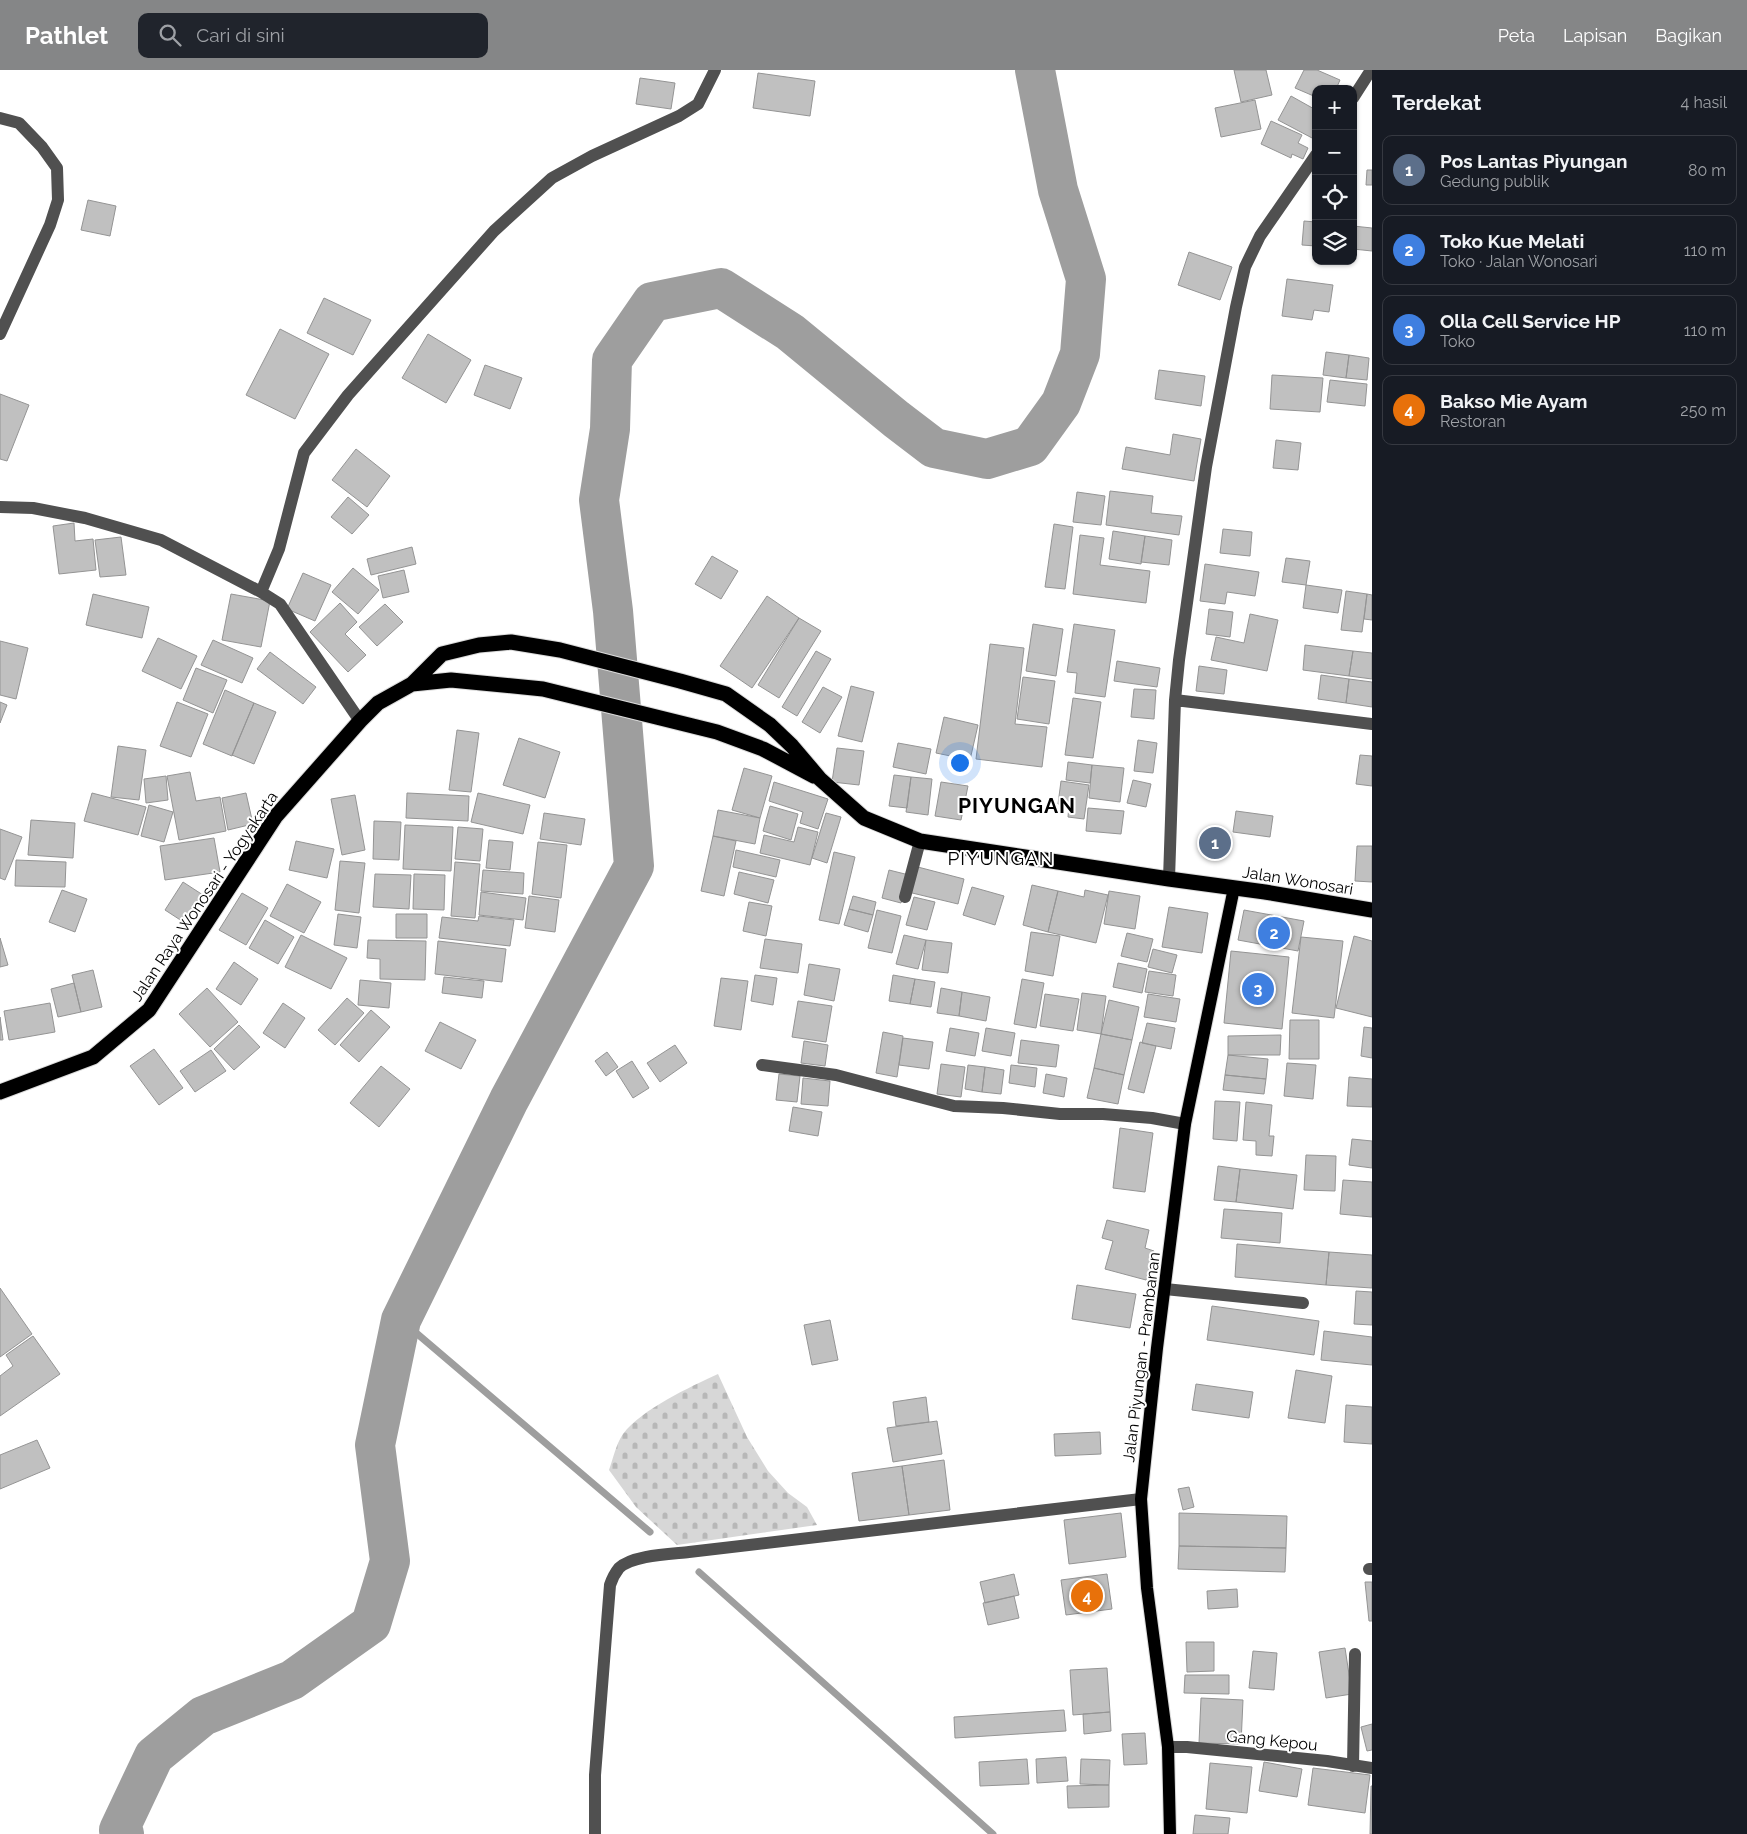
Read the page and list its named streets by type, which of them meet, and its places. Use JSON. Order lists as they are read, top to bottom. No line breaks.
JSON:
{"streets":{"highway":["Jalan Wonosari","Jalan Raya Wonosari - Yogyakarta"],"main road":["Jalan Piyungan - Prambanan"],"street":["Gang Kepou"]},"crossings":[["Jalan Wonosari","Jalan Raya Wonosari - Yogyakarta"],["Jalan Wonosari","Jalan Piyungan - Prambanan"],["Jalan Piyungan - Prambanan","Gang Kepou"]],"districts":["PIYUNGAN","PIYUNGAN"],"page":{"header":"Pathlet","search":"Cari di sini","nav":["Peta","Lapisan","Bagikan"],"heading":["Terdekat","4 hasil"],"map_buttons":["+","−"],"list":[{"mark":"1","name":"Pos Lantas Piyungan","note":"Gedung publik","value":"80 m"},{"mark":"2","name":"Toko Kue Melati","note":"Toko · Jalan Wonosari","value":"110 m"},{"mark":"3","name":"Olla Cell Service HP","note":"Toko","value":"110 m"},{"mark":"4","name":"Bakso Mie Ayam","note":"Restoran","value":"250 m"}],"pins":["1","2","3","4"]}}
